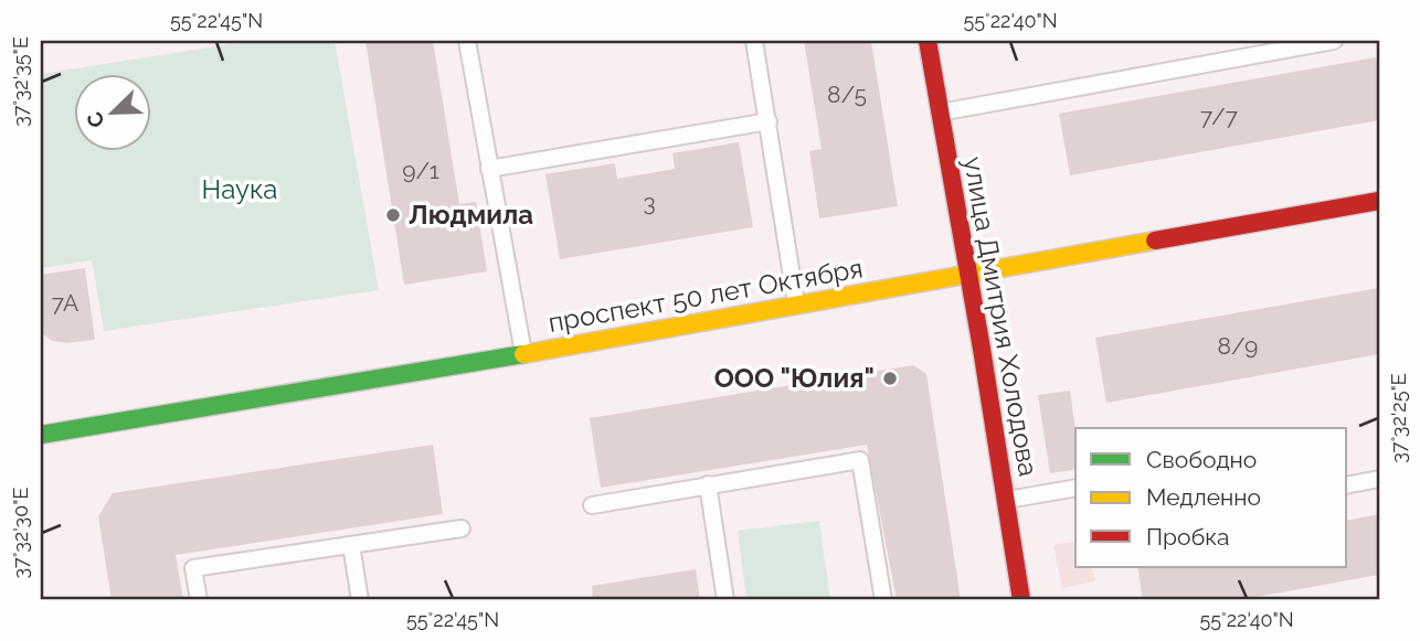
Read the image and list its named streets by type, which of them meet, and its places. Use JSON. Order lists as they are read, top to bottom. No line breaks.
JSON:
{"streets":{"main road":["проспект 50 лет Октября","улица Дмитрия Холодова"]},"crossings":[["проспект 50 лет Октября","улица Дмитрия Холодова"]],"parks":["Наука"],"places":["Людмила","ООО \"Юлия\""],"house_numbers":["8/5","7/7","9/1","3","7А","8/9"],"legend":["Свободно","Медленно","Пробка"],"north":"bottom left","coordinates":["55°22'45\"N","55°22'40\"N","37°32'35\"E","37°32'25\"E","37°32'30\"E"]}
